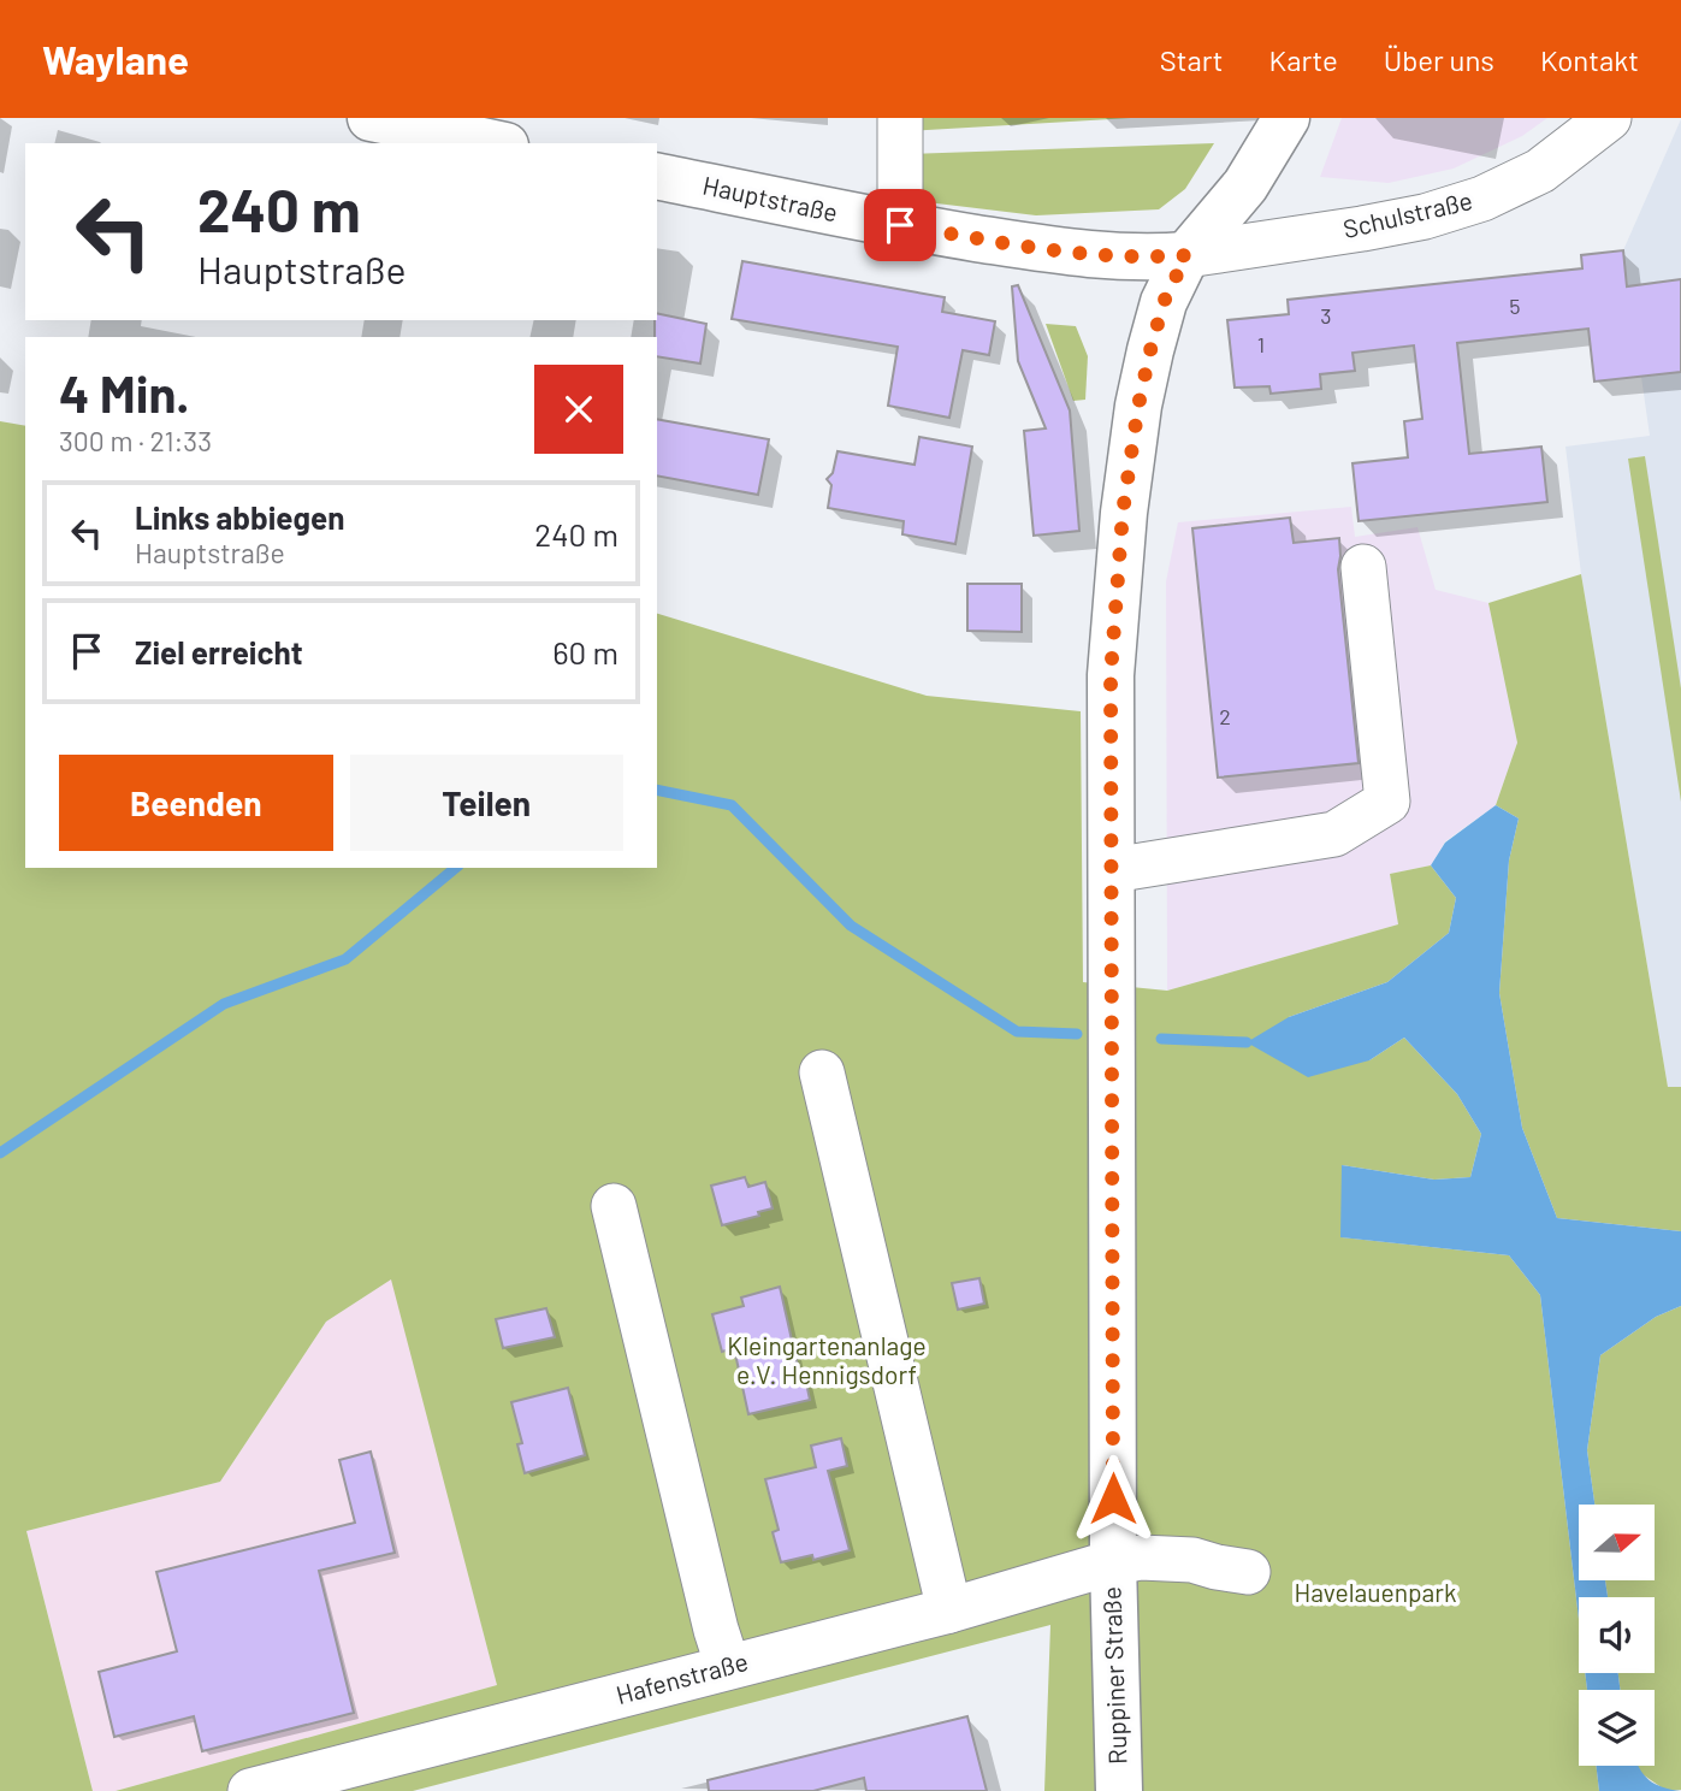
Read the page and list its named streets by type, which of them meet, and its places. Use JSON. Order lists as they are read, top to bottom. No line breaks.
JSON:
{"streets":{"main road":["Hauptstraße","Ruppiner Straße"],"street":["Schulstraße","Hafenstraße"]},"crossings":[["Hauptstraße","Schulstraße"],["Hauptstraße","Ruppiner Straße"],["Schulstraße","Ruppiner Straße"],["Ruppiner Straße","Hafenstraße"]],"parks":["Kleingartenanlage e.V. Hennigsdorf","Havelauenpark"],"house_numbers":["5","3","1","2"],"north":"right","page":{"header":"Waylane","nav":["Start","Karte","Über uns","Kontakt"],"turn":["240 m","Hauptstraße"],"heading":["4 Min.","300 m · 21:33"],"list":[{"name":"Links abbiegen","note":"Hauptstraße","value":"240 m"},{"name":"Ziel erreicht","value":"60 m"}],"buttons":["Beenden","Teilen"]}}
